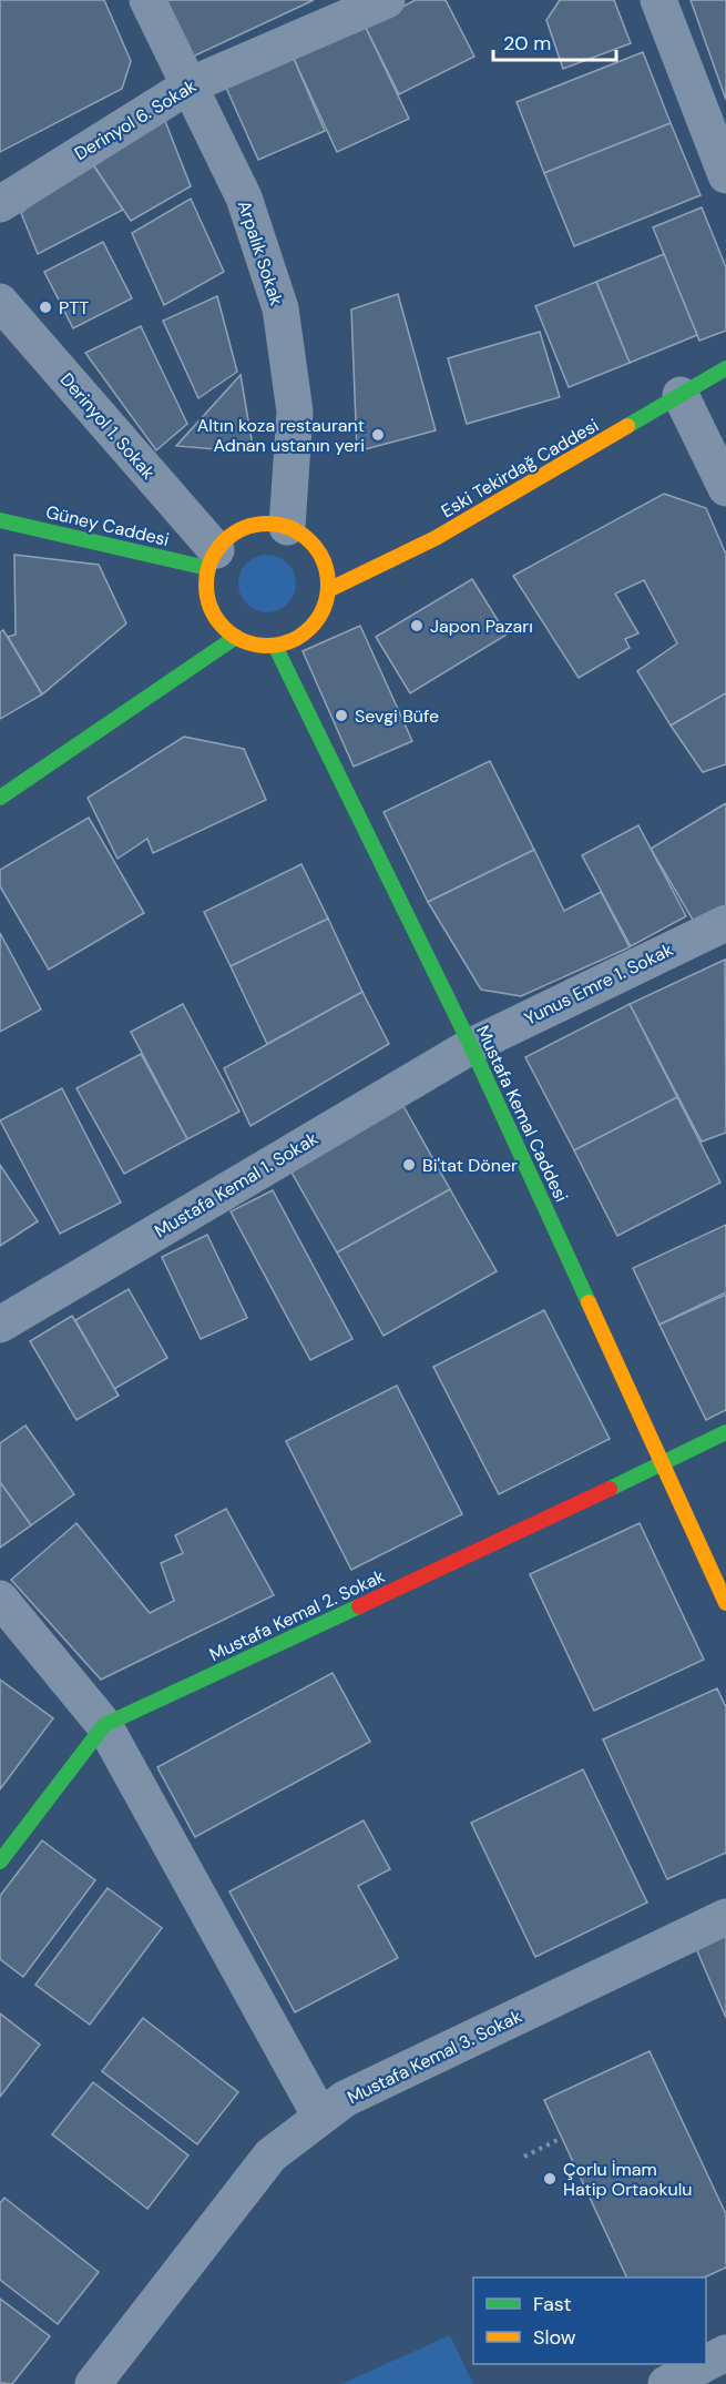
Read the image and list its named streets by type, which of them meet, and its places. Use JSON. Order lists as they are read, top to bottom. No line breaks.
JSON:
{"streets":{"street":["Derinyol 6. Sokak","Arpalık Sokak","Derinyol 1. Sokak","Eski Tekirdağ Caddesi","Güney Caddesi","Yunus Emre 1. Sokak","Mustafa Kemal Caddesi","Mustafa Kemal 1. Sokak","Mustafa Kemal 2. Sokak","Mustafa Kemal 3. Sokak"]},"crossings":[["Derinyol 6. Sokak","Arpalık Sokak"],["Arpalık Sokak","Derinyol 1. Sokak"],["Arpalık Sokak","Eski Tekirdağ Caddesi"],["Arpalık Sokak","Güney Caddesi"],["Arpalık Sokak","Mustafa Kemal Caddesi"],["Derinyol 1. Sokak","Eski Tekirdağ Caddesi"],["Derinyol 1. Sokak","Güney Caddesi"],["Derinyol 1. Sokak","Mustafa Kemal Caddesi"],["Eski Tekirdağ Caddesi","Güney Caddesi"],["Eski Tekirdağ Caddesi","Mustafa Kemal Caddesi"],["Güney Caddesi","Mustafa Kemal Caddesi"],["Yunus Emre 1. Sokak","Mustafa Kemal Caddesi"],["Yunus Emre 1. Sokak","Mustafa Kemal 1. Sokak"],["Mustafa Kemal Caddesi","Mustafa Kemal 1. Sokak"],["Mustafa Kemal Caddesi","Mustafa Kemal 2. Sokak"]],"places":["PTT","Altın koza restaurant Adnan ustanın yeri","Japon Pazarı","Sevgi Büfe","Bi'tat Döner","Çorlu İmam Hatip Ortaokulu"],"legend":["Fast","Slow"],"scale_bar":"20 m"}
